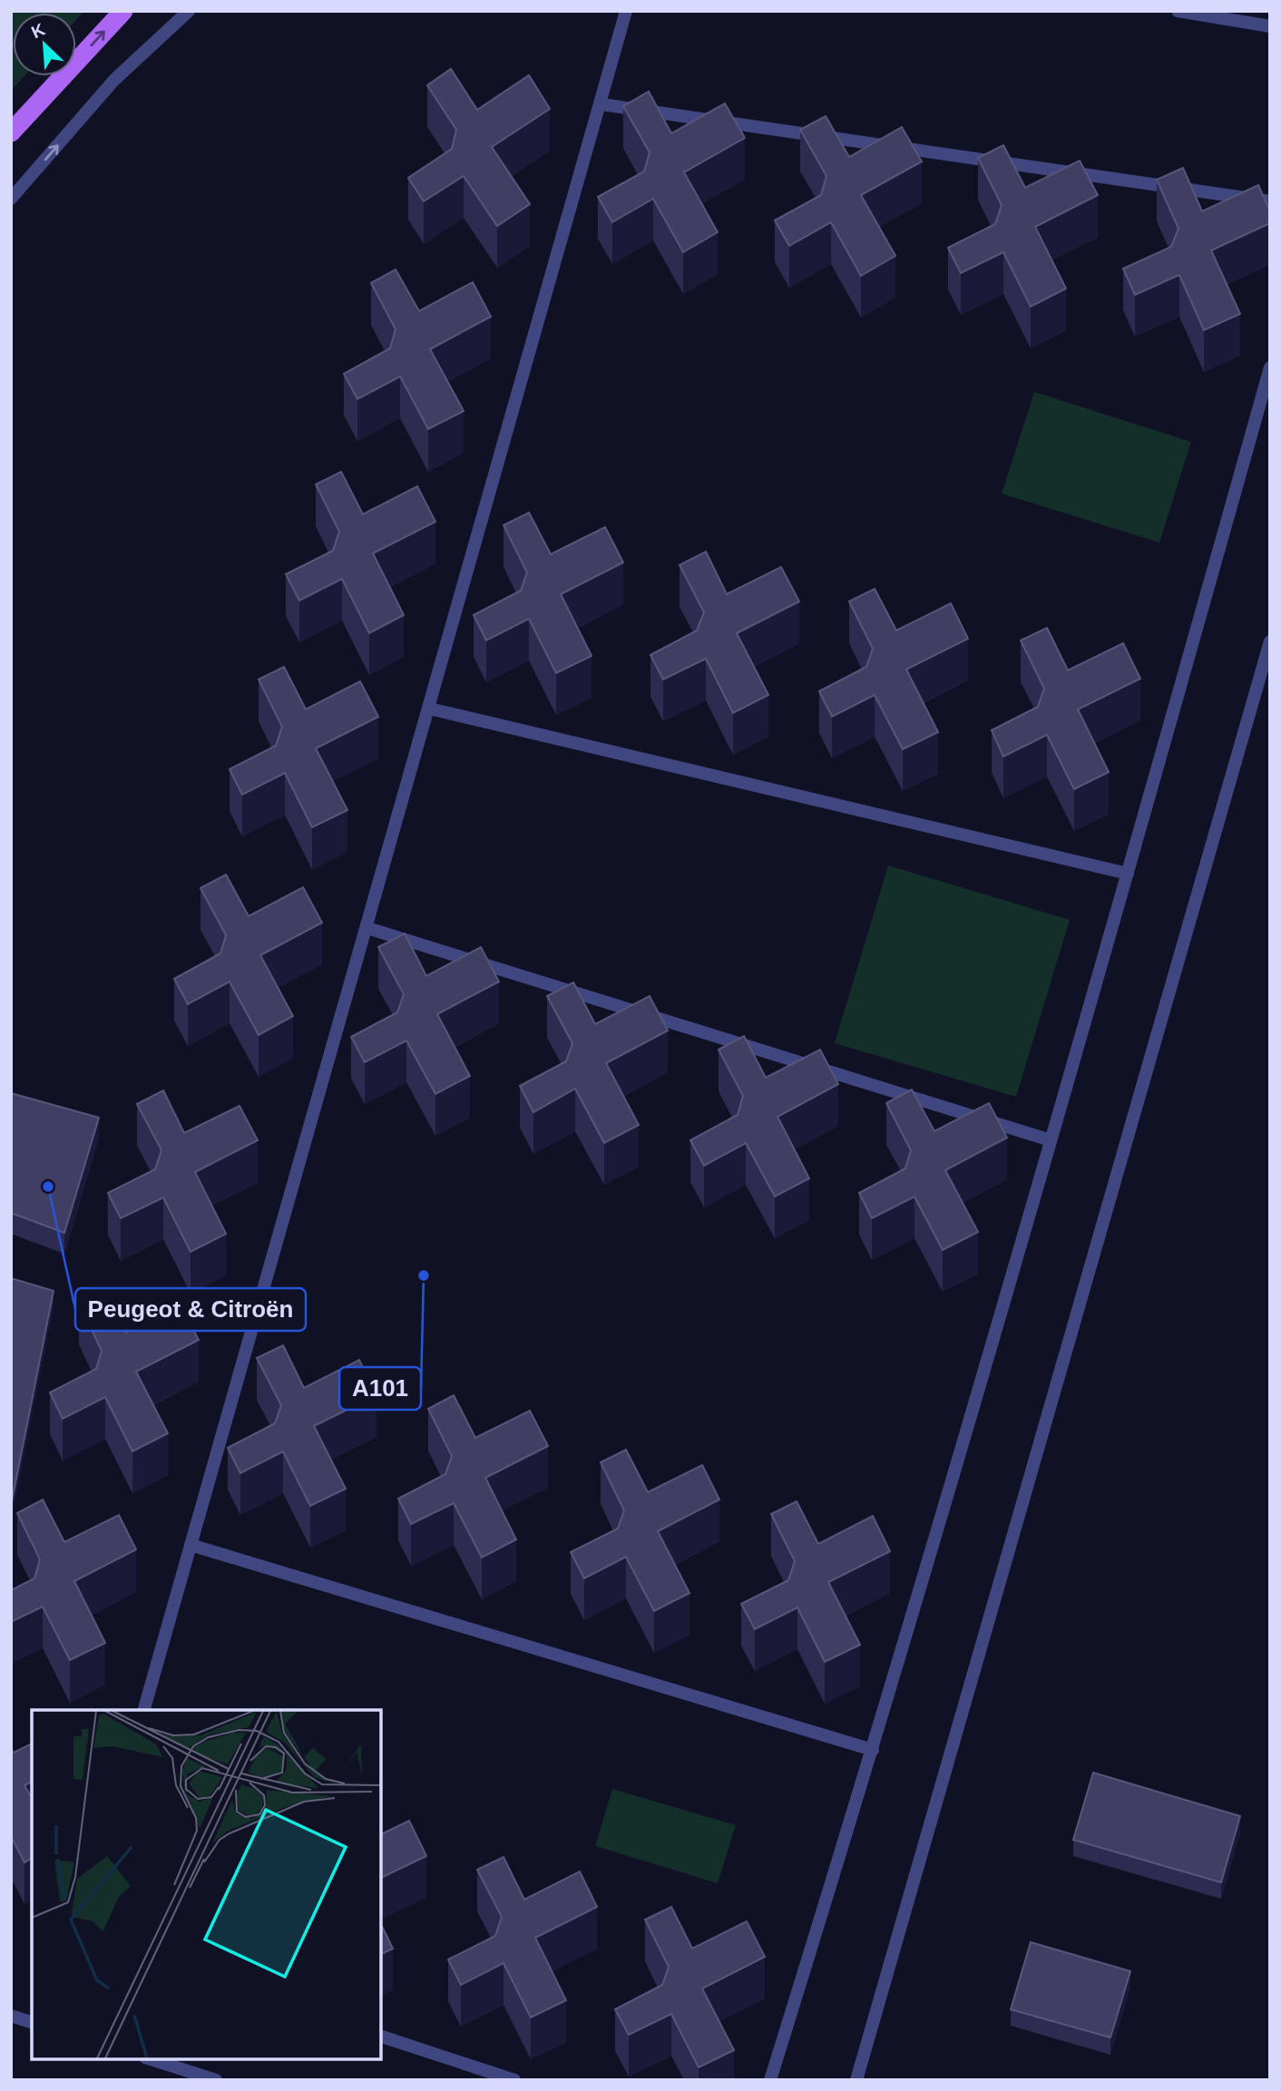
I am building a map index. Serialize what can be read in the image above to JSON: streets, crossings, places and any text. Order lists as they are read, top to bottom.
{
  "places": ["Peugeot & Citroën", "A101"],
  "north": "top left"
}
